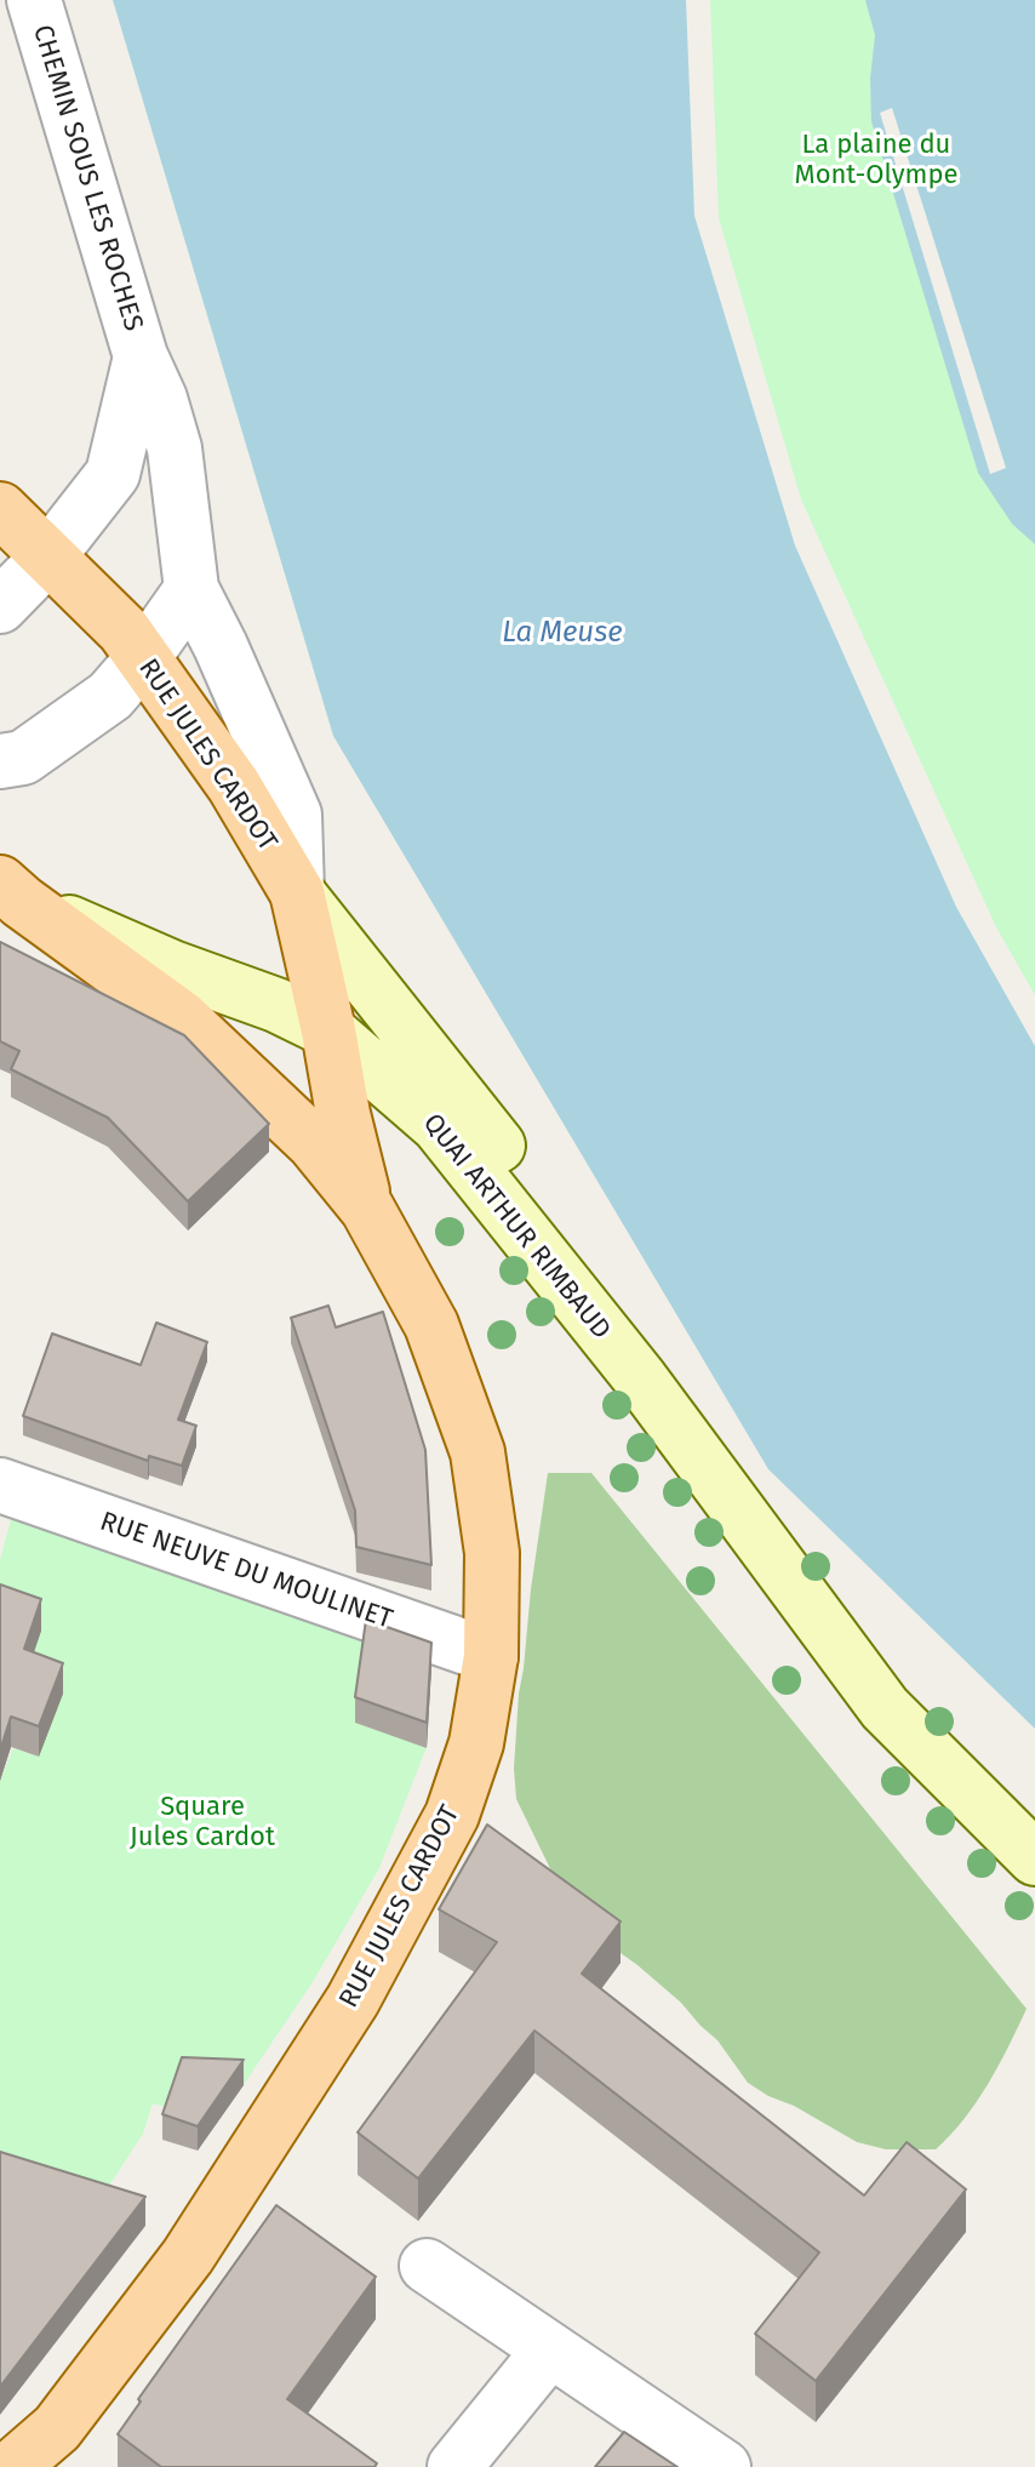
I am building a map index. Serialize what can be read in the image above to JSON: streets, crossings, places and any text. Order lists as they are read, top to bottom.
{
  "streets": {
    "main road": ["RUE JULES CARDOT", "QUAI ARTHUR RIMBAUD"],
    "street": ["CHEMIN SOUS LES ROCHES", "RUE NEUVE DU MOULINET"]
  },
  "crossings": [
    ["CHEMIN SOUS LES ROCHES", "RUE JULES CARDOT"],
    ["CHEMIN SOUS LES ROCHES", "QUAI ARTHUR RIMBAUD"],
    ["RUE JULES CARDOT", "QUAI ARTHUR RIMBAUD"],
    ["RUE JULES CARDOT", "RUE NEUVE DU MOULINET"]
  ],
  "water": ["La Meuse"],
  "parks": ["La plaine du Mont-Olympe", "Square Jules Cardot"]
}
